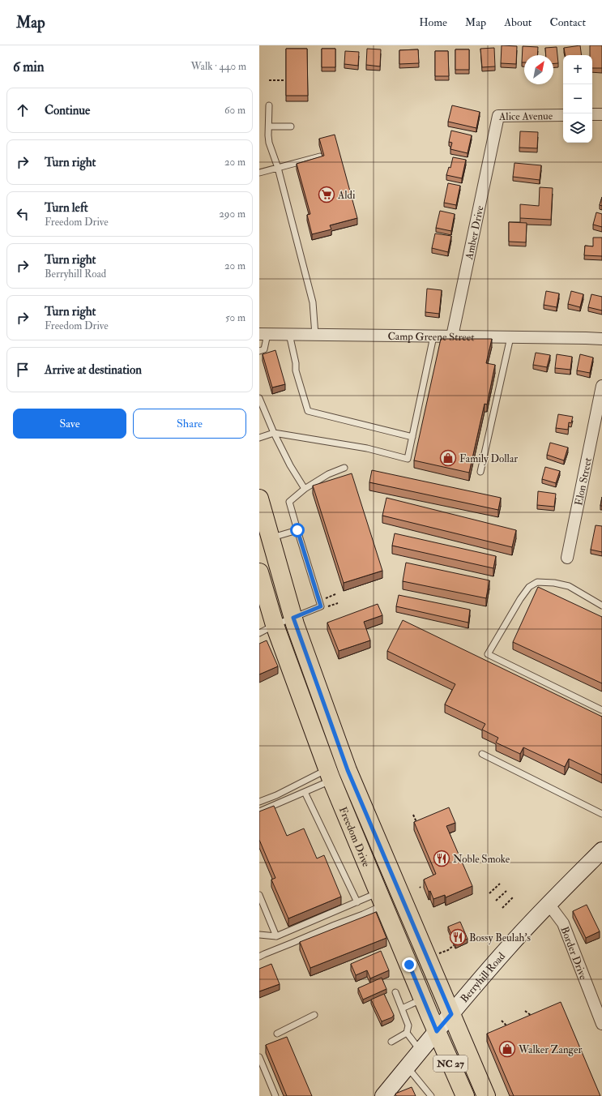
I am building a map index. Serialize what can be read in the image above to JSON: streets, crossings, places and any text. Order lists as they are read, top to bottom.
{
  "streets": {
    "main road": ["Freedom Drive", "NC 27"],
    "street": [
      "Alice Avenue",
      "Amber Drive",
      "Camp Greene Street",
      "Elon Street",
      "Border Drive",
      "Berryhill Road"
    ]
  },
  "crossings": [
    ["Alice Avenue", "Amber Drive"],
    ["Amber Drive", "Camp Greene Street"],
    ["Freedom Drive", "Berryhill Road"],
    ["Border Drive", "Berryhill Road"]
  ],
  "places": {
    "supermarket": ["Aldi"],
    "shop": ["Family Dollar", "Walker Zanger"],
    "restaurant": ["Noble Smoke", "Bossy Beulah's"]
  },
  "north": "top right",
  "page": {
    "header": "Map",
    "nav": [
      "Home",
      "Map",
      "About",
      "Contact"
    ],
    "heading": ["6 min", "Walk · 440 m"],
    "map_buttons": ["+", "−"],
    "list": [
      ["Continue", "60 m"],
      ["Turn right", "20 m"],
      ["Turn left", "Freedom Drive", "290 m"],
      ["Turn right", "Berryhill Road", "20 m"],
      ["Turn right", "Freedom Drive", "50 m"],
      "Arrive at destination"
    ],
    "buttons": ["Save", "Share"]
  }
}
